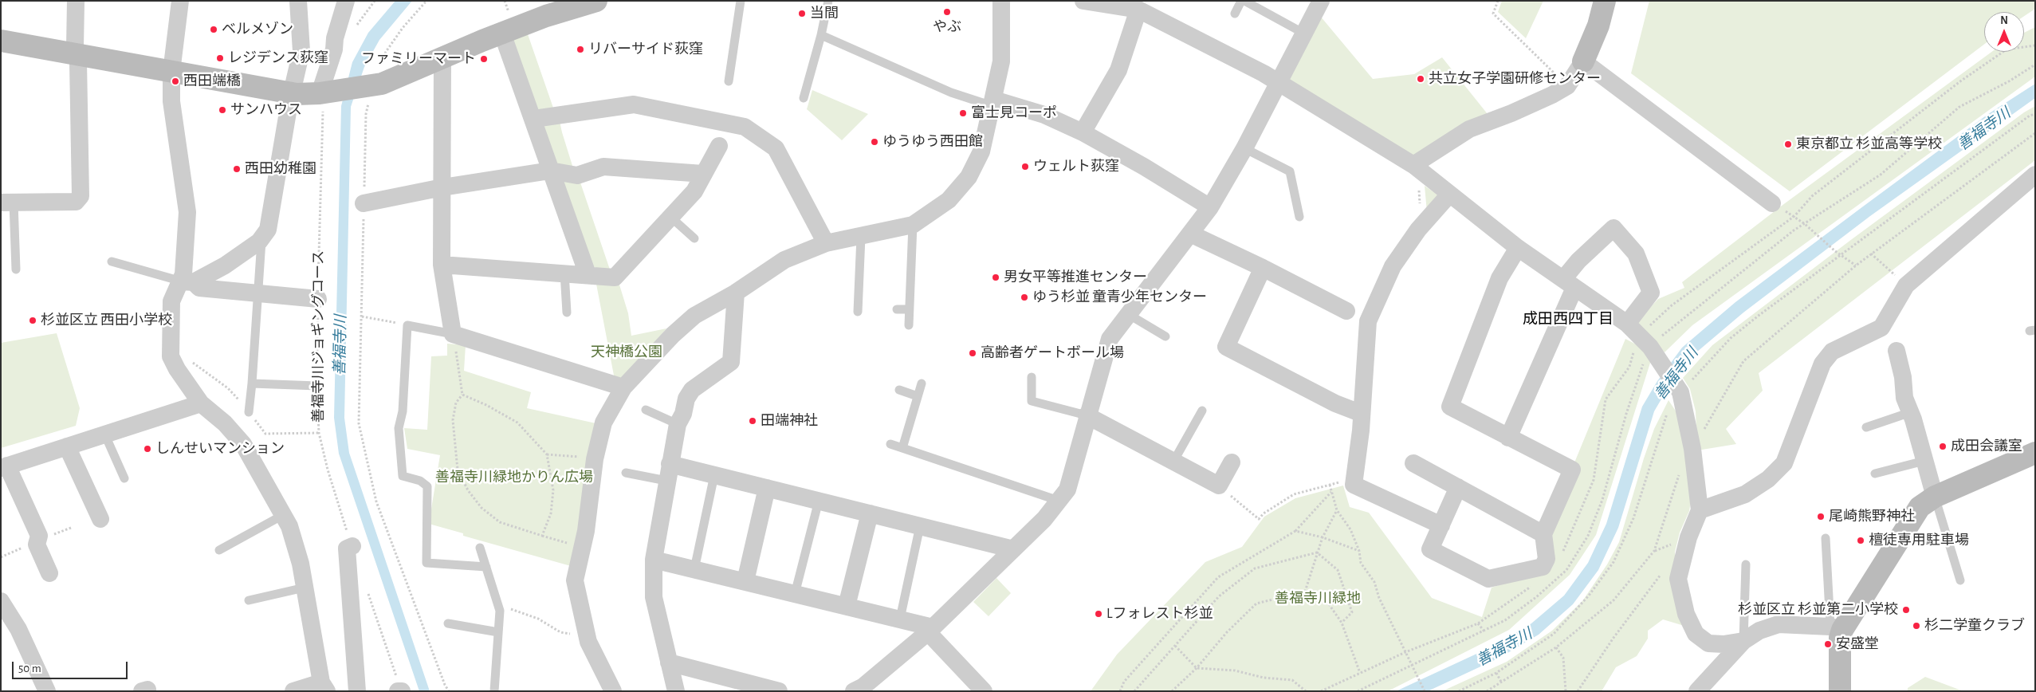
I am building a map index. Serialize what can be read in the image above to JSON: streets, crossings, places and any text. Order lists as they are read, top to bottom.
{
  "streets": {
    "path": ["善福寺川ジョギングコース"]
  },
  "districts": ["成田西四丁目"],
  "water": ["善福寺川"],
  "parks": ["天神橋公園", "善福寺川緑地かりん広場", "善福寺川緑地"],
  "places": [
    "やぶ",
    "当間",
    "ベルメゾン",
    "リバーサイド荻窪",
    "レジデンス荻窪",
    "ファミリーマート",
    "共立女子学園研修センター",
    "西田端橋",
    "サンハウス",
    "富士見コーポ",
    "ゆうゆう西田館",
    "東京都立 杉並高等学校",
    "ウェルト荻窪",
    "西田幼稚園",
    "男女平等推進センター",
    "ゆう杉並 童青少年センター",
    "杉並区立 西田小学校",
    "高齢者ゲートボール場",
    "田端神社",
    "成田会議室",
    "しんせいマンション",
    "尾崎熊野神社",
    "檀徒専用駐車場",
    "杉並区立 杉並第二小学校",
    "Lフォレスト杉並",
    "杉二学童クラブ",
    "安盛堂"
  ],
  "scale_bar": "50 m",
  "north": "top"
}
